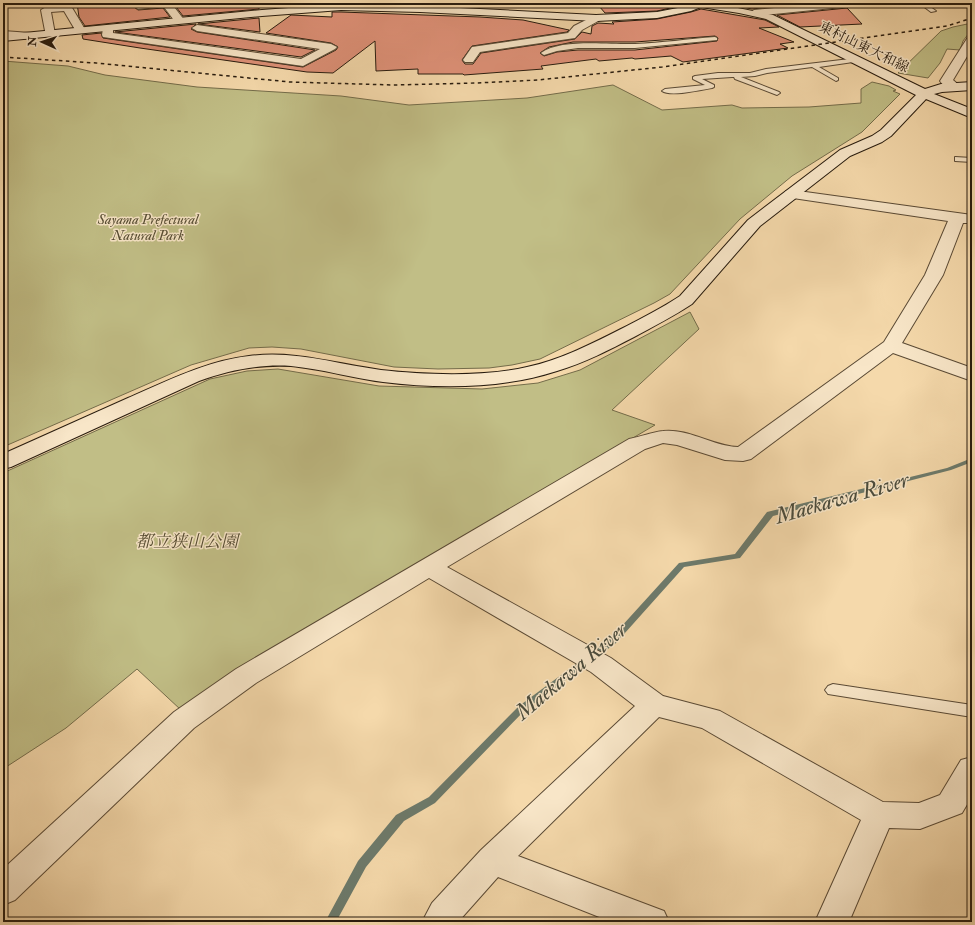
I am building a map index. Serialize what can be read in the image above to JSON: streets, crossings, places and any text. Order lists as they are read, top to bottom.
{
  "streets": {
    "street": ["東村山東大和線"]
  },
  "water": ["Maekawa River"],
  "parks": ["Sayama Prefectural Natural Park", "都立狭山公園"],
  "north": "left"
}
